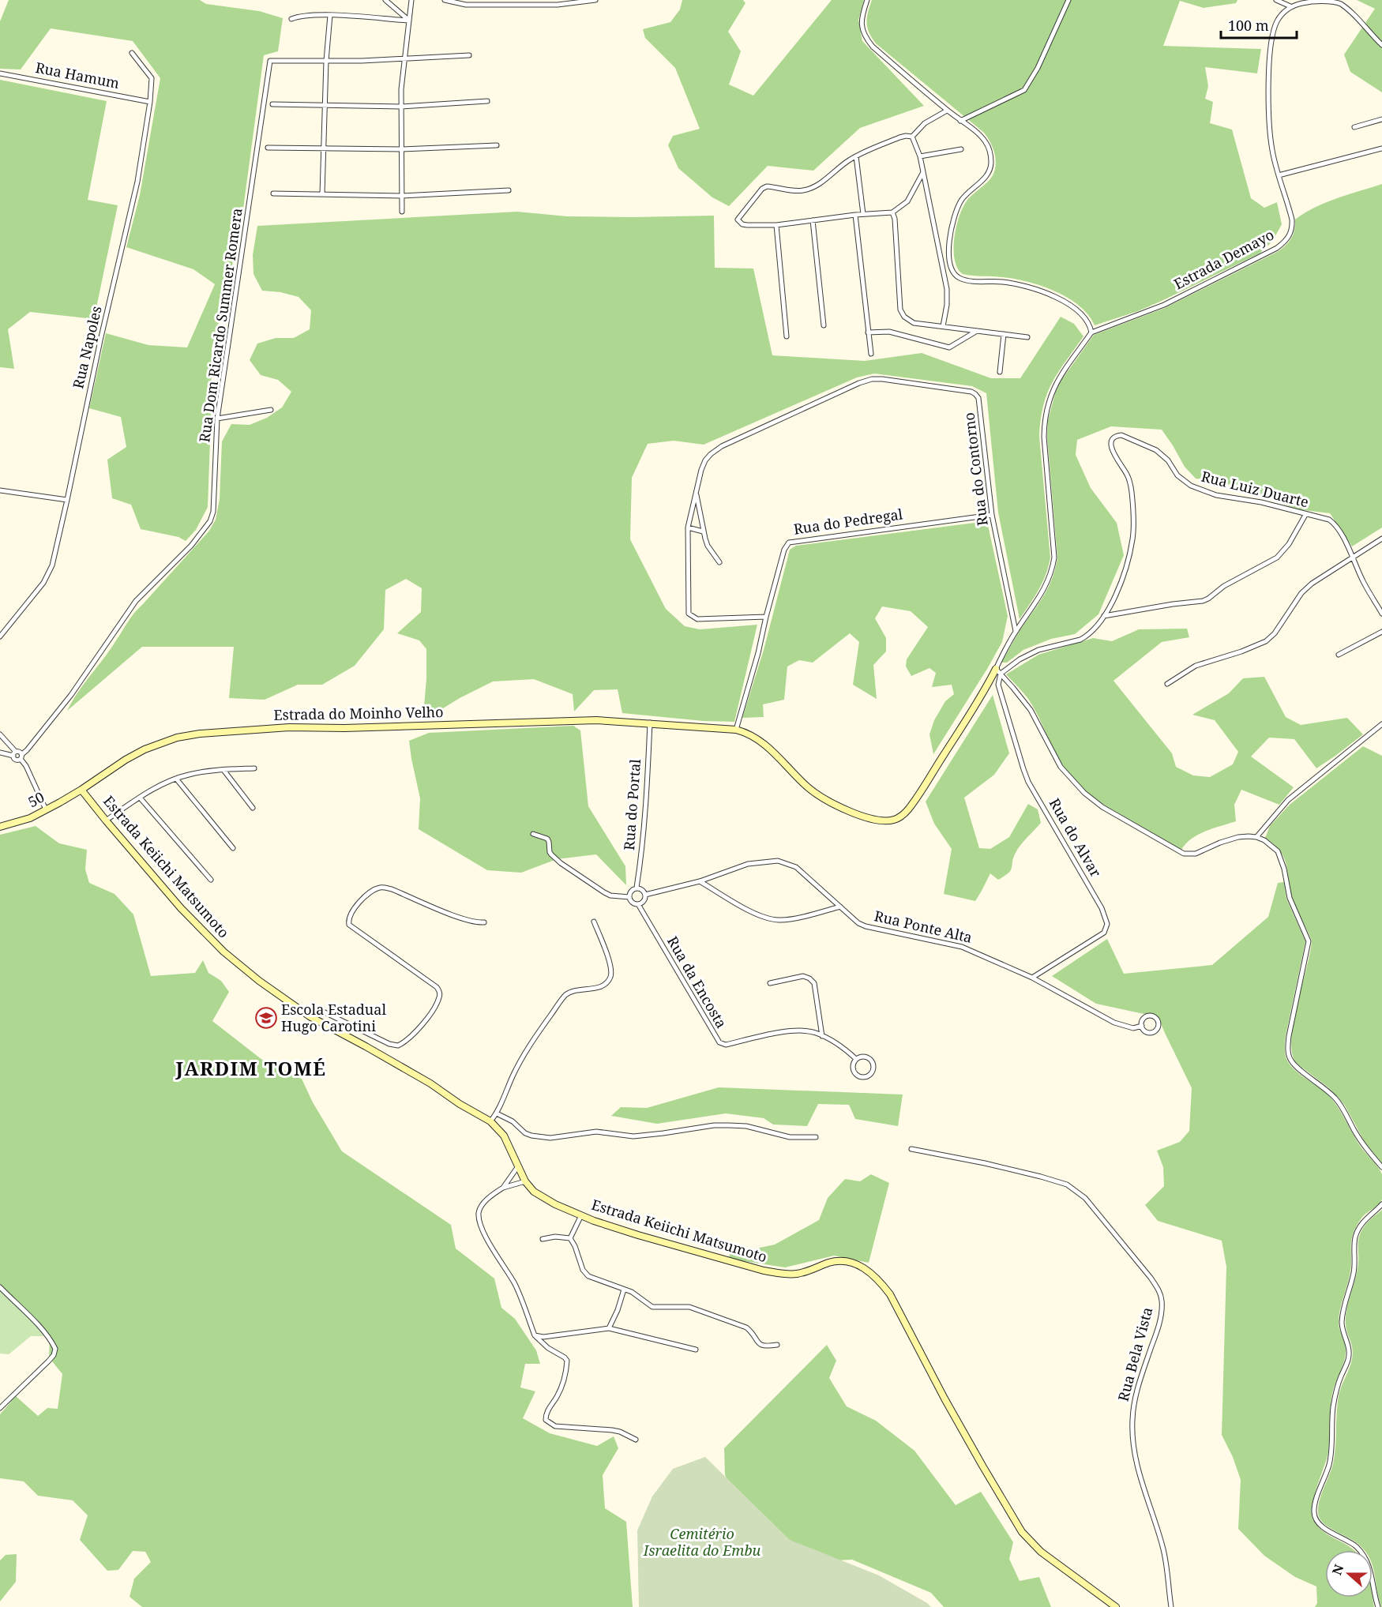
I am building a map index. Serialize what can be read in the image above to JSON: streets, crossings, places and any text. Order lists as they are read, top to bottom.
{
  "streets": {
    "main road": ["Estrada do Moinho Velho", "50", "Estrada Keiichi Matsumoto"],
    "street": [
      "Rua Hamum",
      "Estrada Demayo",
      "Rua Dom Ricardo Summer Romera",
      "Rua Napoles",
      "Rua do Contorno",
      "Rua Luiz Duarte",
      "Rua do Pedregal",
      "Rua do Portal",
      "Rua do Alvar",
      "Rua Ponte Alta",
      "Rua da Encosta",
      "Rua Bela Vista"
    ]
  },
  "crossings": [
    ["Rua Hamum", "Rua Napoles"],
    ["Rua do Contorno", "Rua do Pedregal"],
    ["Rua do Pedregal", "Estrada do Moinho Velho"],
    ["Estrada do Moinho Velho", "50"],
    ["Estrada do Moinho Velho", "Rua do Portal"],
    ["Estrada do Moinho Velho", "Rua do Alvar"],
    ["Estrada do Moinho Velho", "Estrada Keiichi Matsumoto"],
    ["50", "Estrada Keiichi Matsumoto"],
    ["Rua do Portal", "Rua Ponte Alta"],
    ["Rua do Portal", "Rua da Encosta"],
    ["Rua do Alvar", "Rua Ponte Alta"],
    ["Rua Ponte Alta", "Rua da Encosta"]
  ],
  "districts": ["JARDIM TOMÉ"],
  "parks": ["Cemitério Israelita do Embu"],
  "places": {
    "school or university": ["Escola Estadual Hugo Carotini"]
  },
  "scale_bar": "100 m",
  "north": "left"
}
